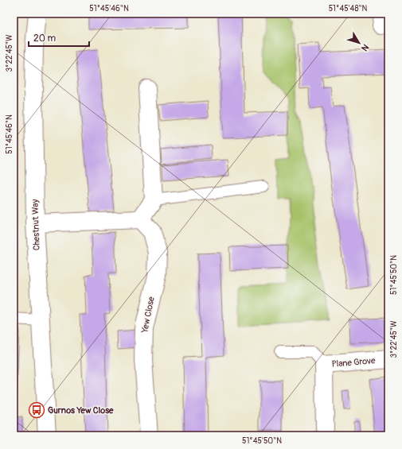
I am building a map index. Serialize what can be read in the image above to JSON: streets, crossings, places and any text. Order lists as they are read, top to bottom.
{
  "streets": {
    "street": ["Chestnut Way", "Yew Close", "Plane Grove"]
  },
  "places": {
    "bus stop": ["Gurnos Yew Close"]
  },
  "scale_bar": "20 m",
  "north": "bottom right",
  "coordinates": [
    "51°45'46\"N",
    "51°45'48\"N",
    "3°22'45\"W",
    "51°45'50\"N"
  ]
}
